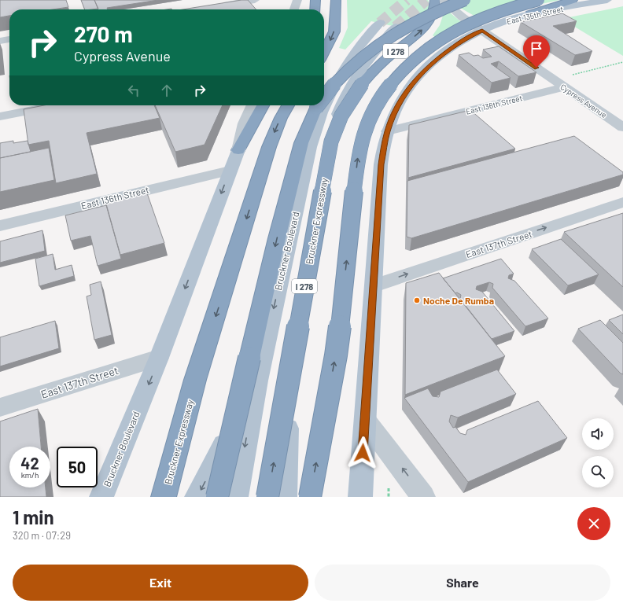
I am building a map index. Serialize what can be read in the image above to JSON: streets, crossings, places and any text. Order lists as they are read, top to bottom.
{
  "streets": {
    "highway": ["I 278", "Bruckner Expressway"],
    "main road": ["East 135th Street", "Bruckner Boulevard"],
    "street": ["Cypress Avenue", "East 136th Street", "East 137th Street"]
  },
  "crossings": [
    ["East 135th Street", "Cypress Avenue"],
    ["Cypress Avenue", "East 136th Street"],
    ["East 136th Street", "Bruckner Boulevard"],
    ["East 137th Street", "Bruckner Boulevard"]
  ],
  "one_way": ["East 137th Street"],
  "places": ["Noche De Rumba"],
  "page": {
    "turn": ["270 m", "Cypress Avenue"],
    "speed": "42 km/h",
    "limit": "50",
    "heading": ["1 min", "320 m · 07:29"],
    "buttons": ["Exit", "Share"]
  }
}
